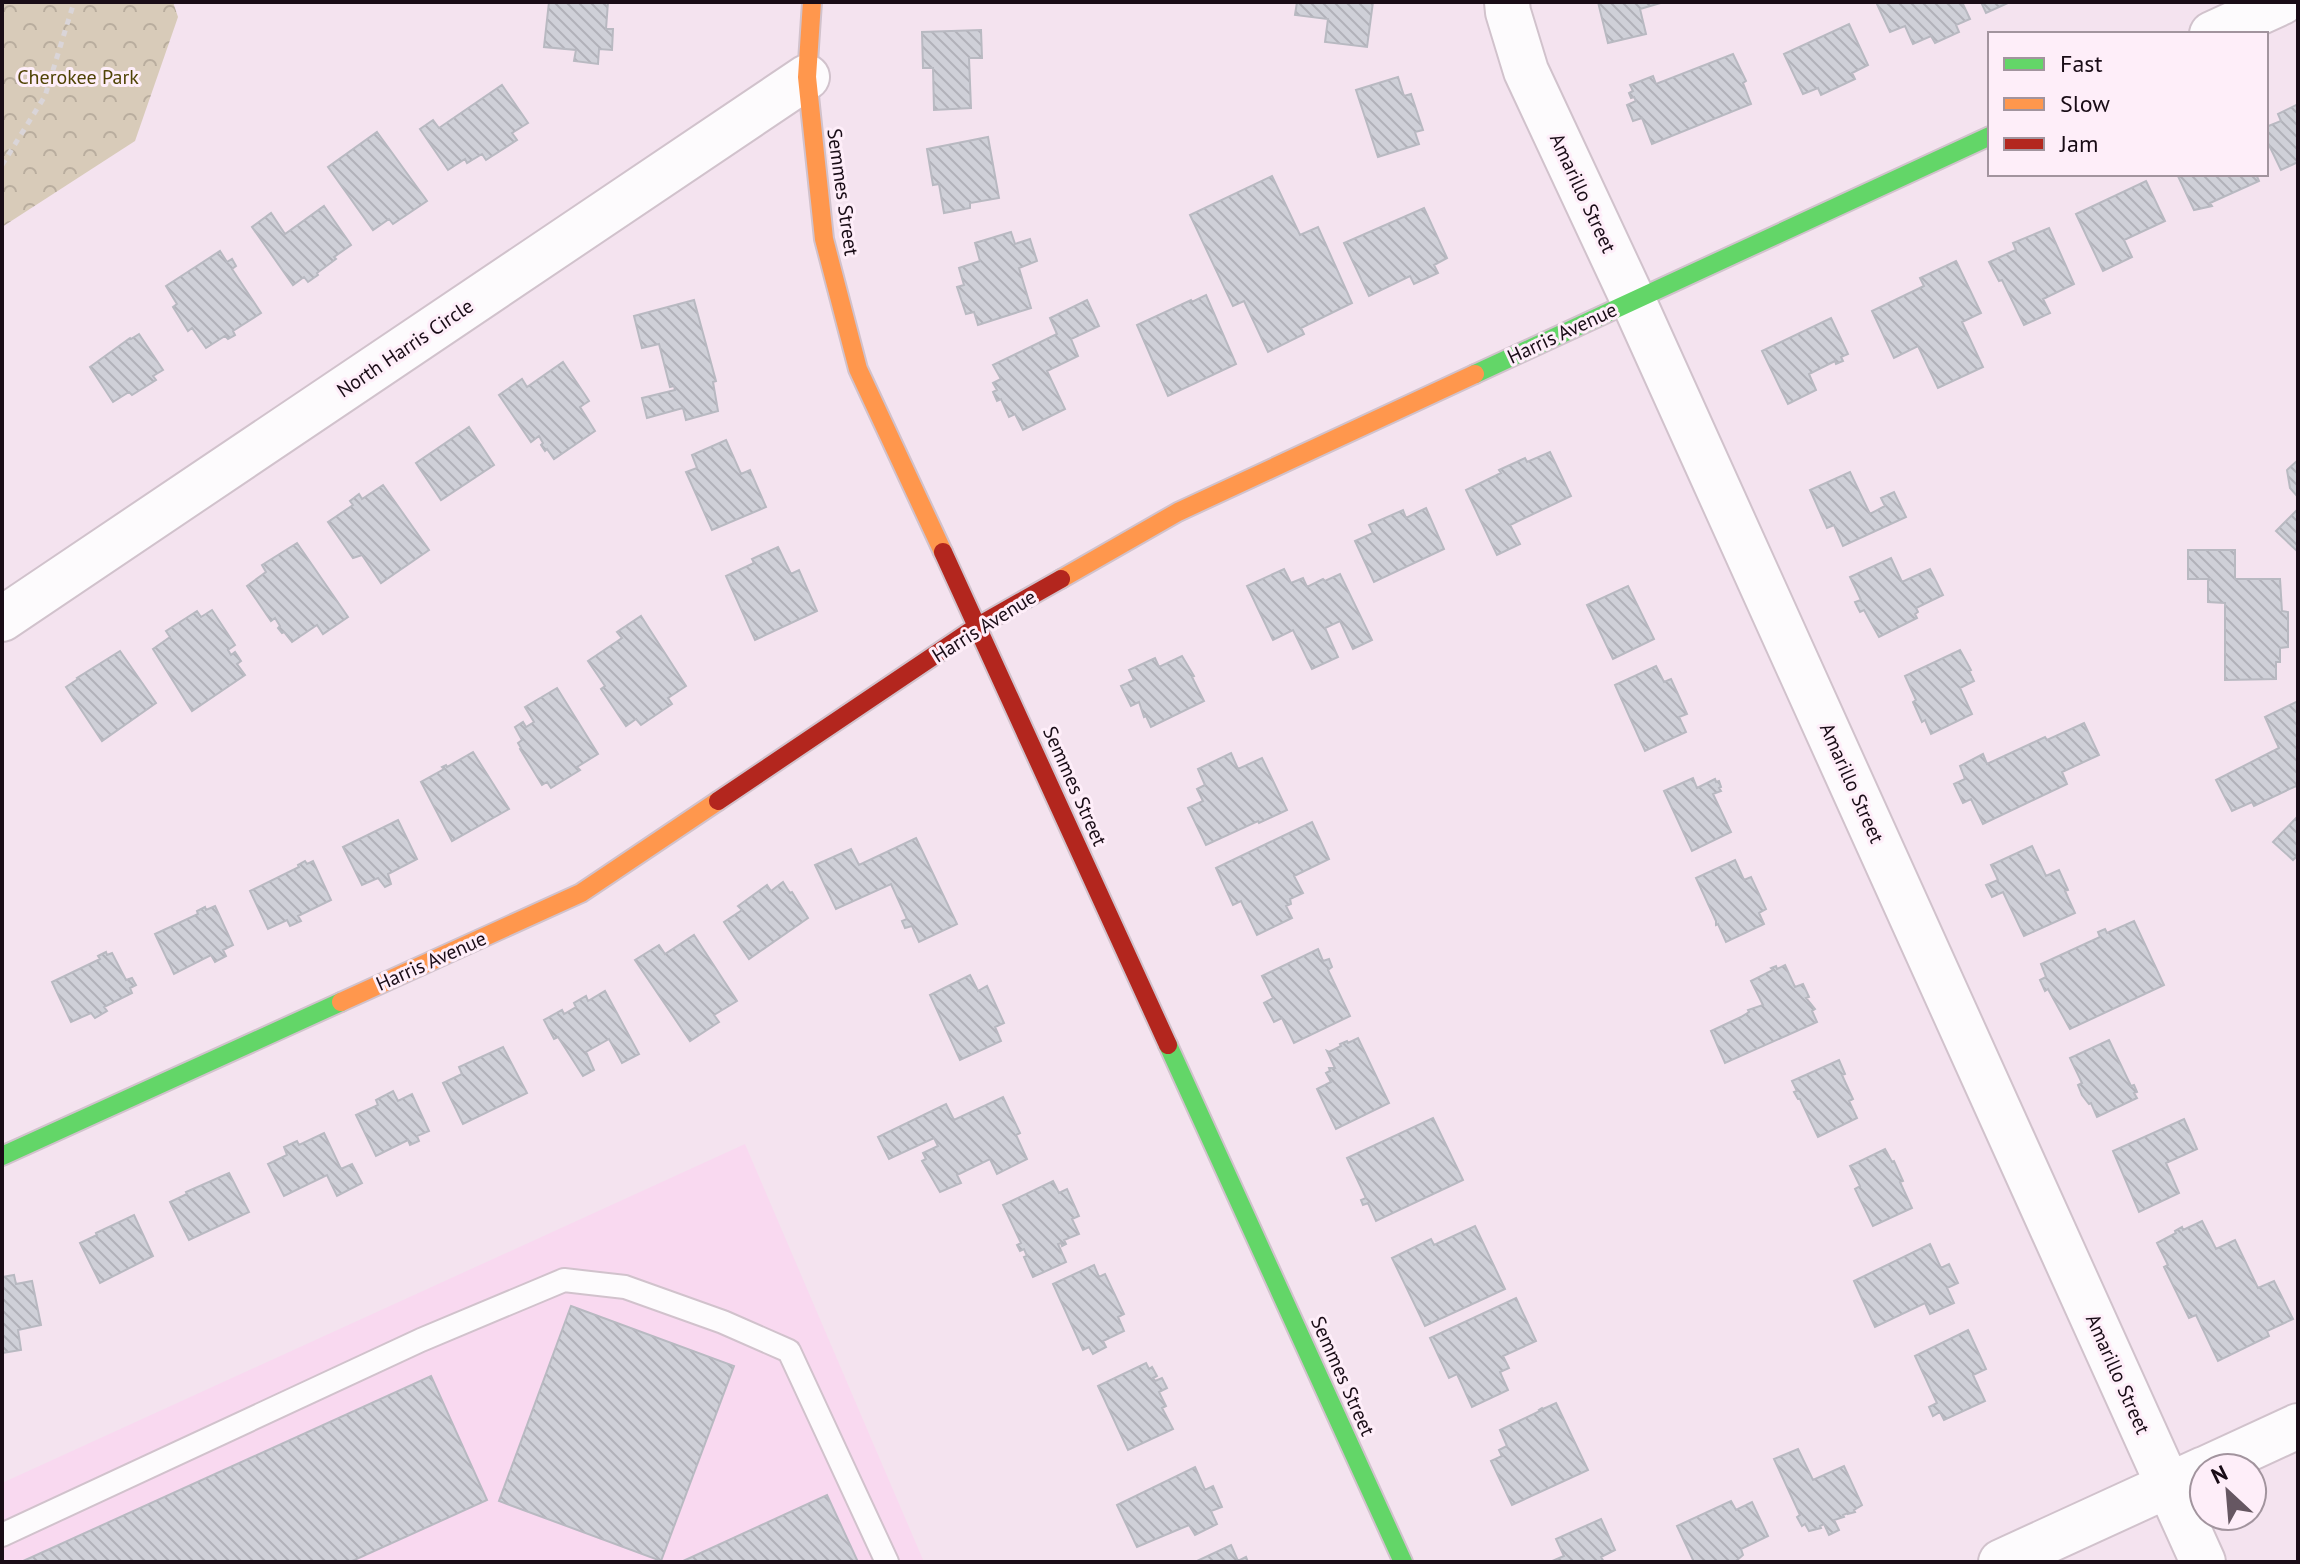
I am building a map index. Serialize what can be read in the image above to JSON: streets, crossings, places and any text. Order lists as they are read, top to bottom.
{
  "streets": {
    "street": [
      "Semmes Street",
      "Amarillo Street",
      "Harris Avenue",
      "North Harris Circle"
    ]
  },
  "crossings": [
    ["Semmes Street", "Harris Avenue"],
    ["Semmes Street", "North Harris Circle"],
    ["Amarillo Street", "Harris Avenue"]
  ],
  "parks": ["Cherokee Park"],
  "legend": ["Fast", "Slow", "Jam"],
  "north": "top left"
}
